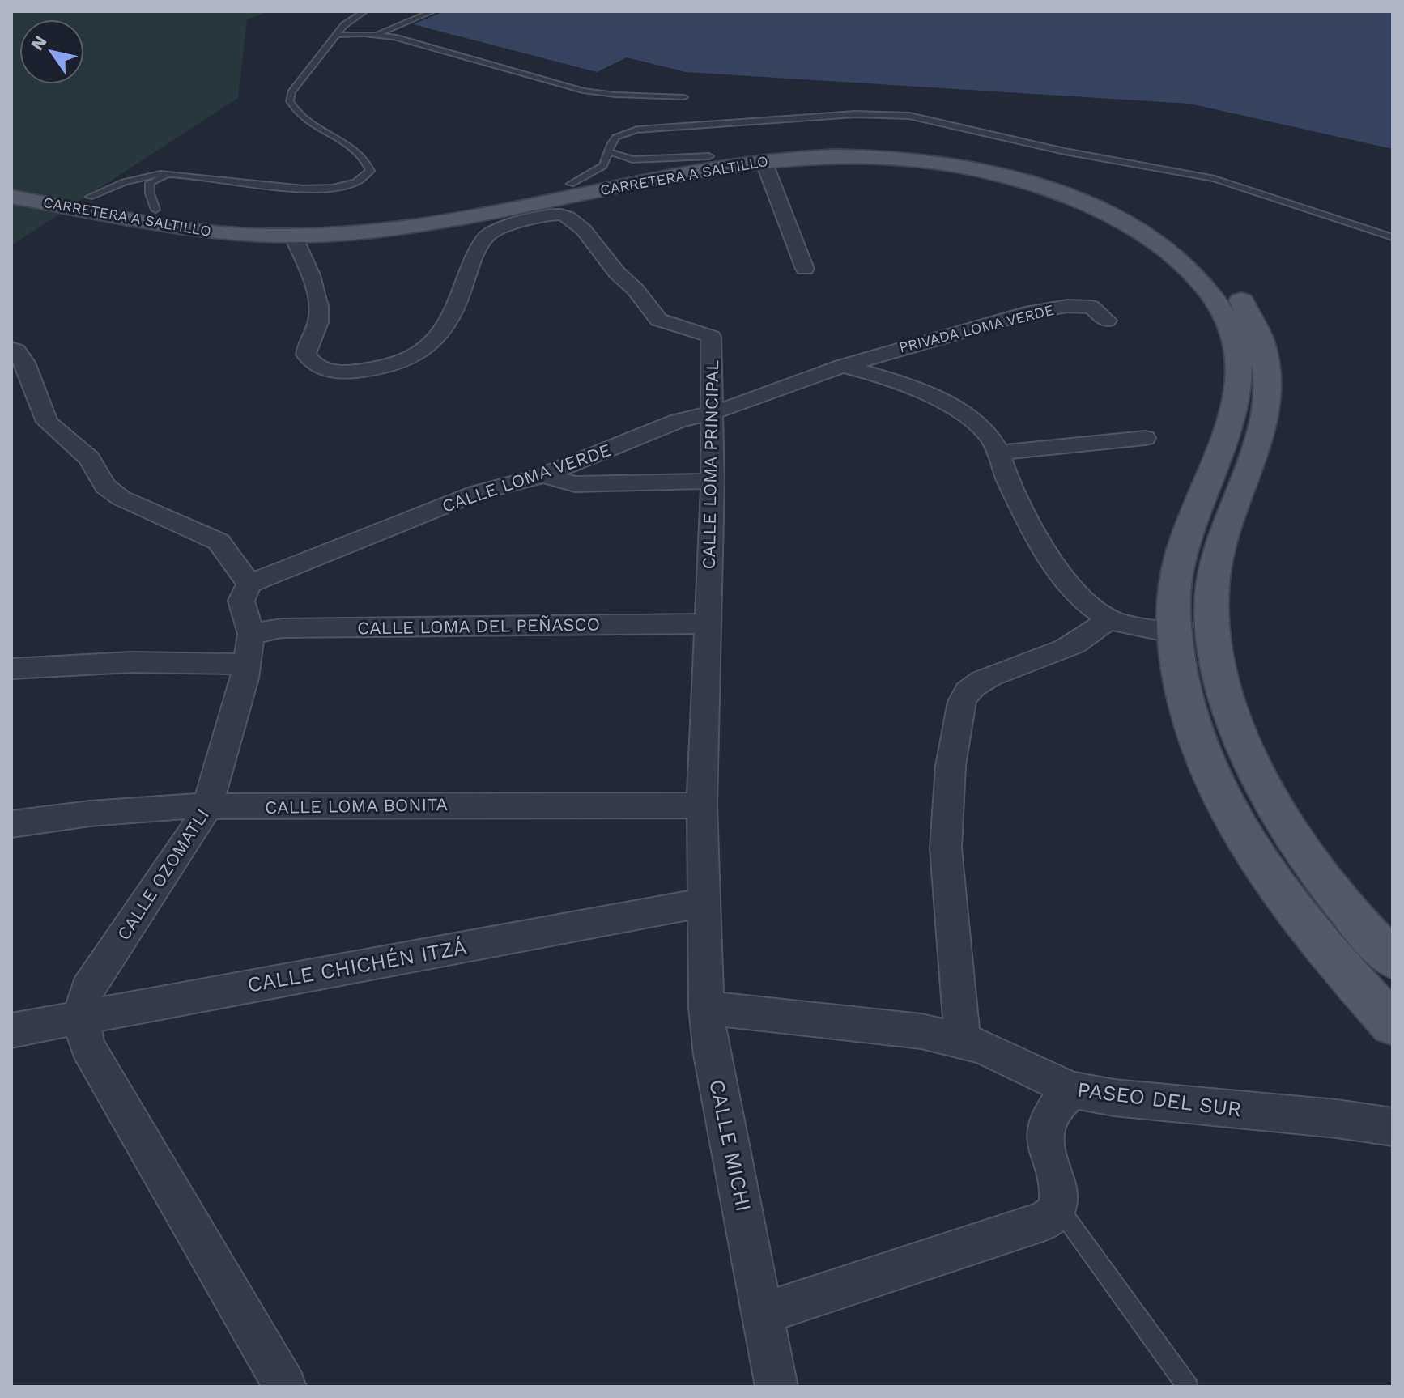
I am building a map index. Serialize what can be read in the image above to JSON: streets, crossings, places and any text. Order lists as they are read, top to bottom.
{
  "streets": {
    "main road": ["CARRETERA A SALTILLO"],
    "street": [
      "PRIVADA LOMA VERDE",
      "CALLE LOMA PRINCIPAL",
      "CALLE LOMA VERDE",
      "CALLE LOMA DEL PEÑASCO",
      "CALLE LOMA BONITA",
      "CALLE OZOMATLI",
      "CALLE CHICHÉN ITZÁ",
      "PASEO DEL SUR",
      "CALLE MICHI"
    ]
  },
  "crossings": [
    ["CARRETERA A SALTILLO", "CALLE LOMA PRINCIPAL"],
    ["PRIVADA LOMA VERDE", "CALLE LOMA VERDE"],
    ["CALLE LOMA PRINCIPAL", "CALLE LOMA VERDE"],
    ["CALLE LOMA PRINCIPAL", "CALLE LOMA DEL PEÑASCO"],
    ["CALLE LOMA PRINCIPAL", "CALLE LOMA BONITA"],
    ["CALLE LOMA PRINCIPAL", "CALLE CHICHÉN ITZÁ"],
    ["CALLE LOMA PRINCIPAL", "CALLE MICHI"],
    ["CALLE LOMA DEL PEÑASCO", "CALLE OZOMATLI"],
    ["CALLE LOMA BONITA", "CALLE OZOMATLI"],
    ["CALLE OZOMATLI", "CALLE CHICHÉN ITZÁ"],
    ["CALLE CHICHÉN ITZÁ", "CALLE MICHI"],
    ["PASEO DEL SUR", "CALLE MICHI"]
  ],
  "north": "top left"
}
